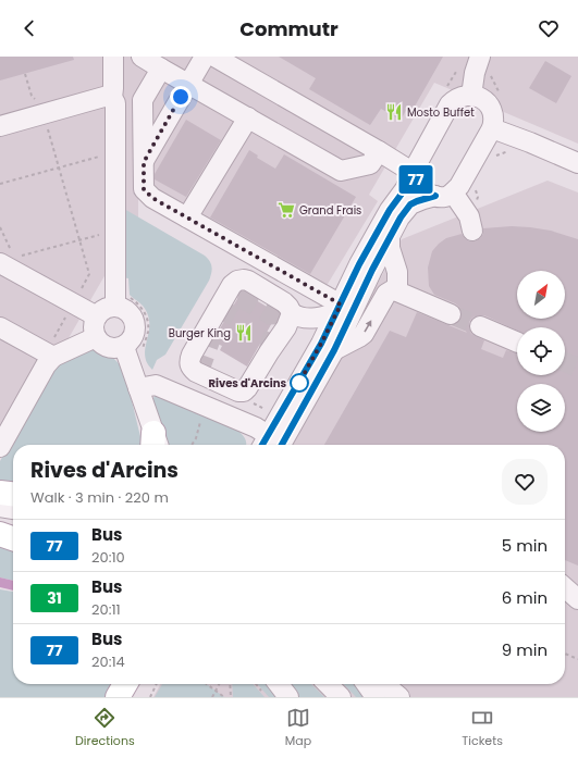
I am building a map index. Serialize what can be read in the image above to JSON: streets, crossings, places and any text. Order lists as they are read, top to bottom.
{
  "places": {
    "restaurant": ["Mosto Buffet", "Burger King"],
    "supermarket": ["Grand Frais"],
    "other": ["Rives d'Arcins"]
  },
  "lines": ["bus line 77"],
  "north": "top right",
  "page": {
    "header": "Commutr",
    "on_map": "77",
    "heading": ["Rives d'Arcins", "Walk · 3 min · 220 m"],
    "list": [
      {
        "mark": "77",
        "name": "Bus",
        "note": "20:10",
        "value": "5 min"
      },
      {
        "mark": "31",
        "name": "Bus",
        "note": "20:11",
        "value": "6 min"
      },
      {
        "mark": "77",
        "name": "Bus",
        "note": "20:14",
        "value": "9 min"
      }
    ],
    "tabs": ["Directions", "Map", "Tickets"]
  }
}
